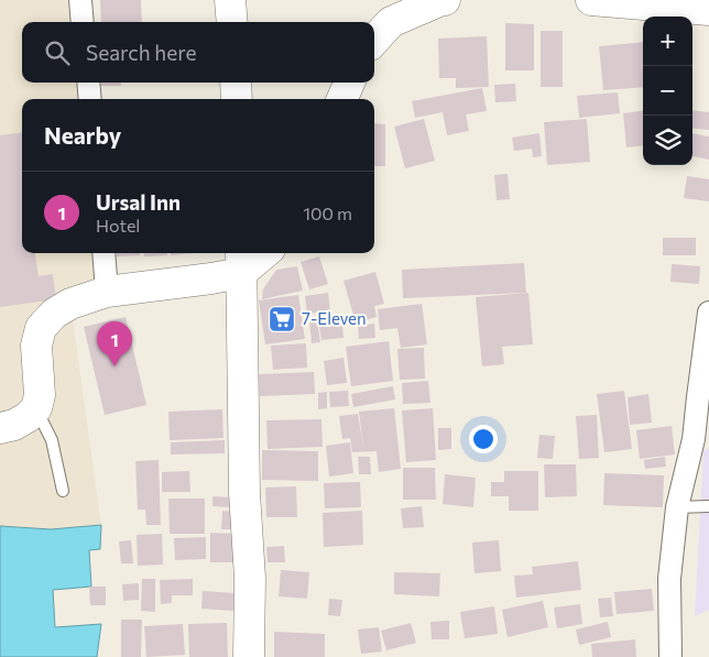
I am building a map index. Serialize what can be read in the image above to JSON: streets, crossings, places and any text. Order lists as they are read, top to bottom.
{
  "places": {
    "supermarket": ["7-Eleven"]
  },
  "page": {
    "map_buttons": ["+", "−"],
    "search": "Search here",
    "heading": "Nearby",
    "list": [
      {
        "mark": "1",
        "name": "Ursal Inn",
        "note": "Hotel",
        "value": "100 m"
      }
    ],
    "pins": "1"
  }
}
